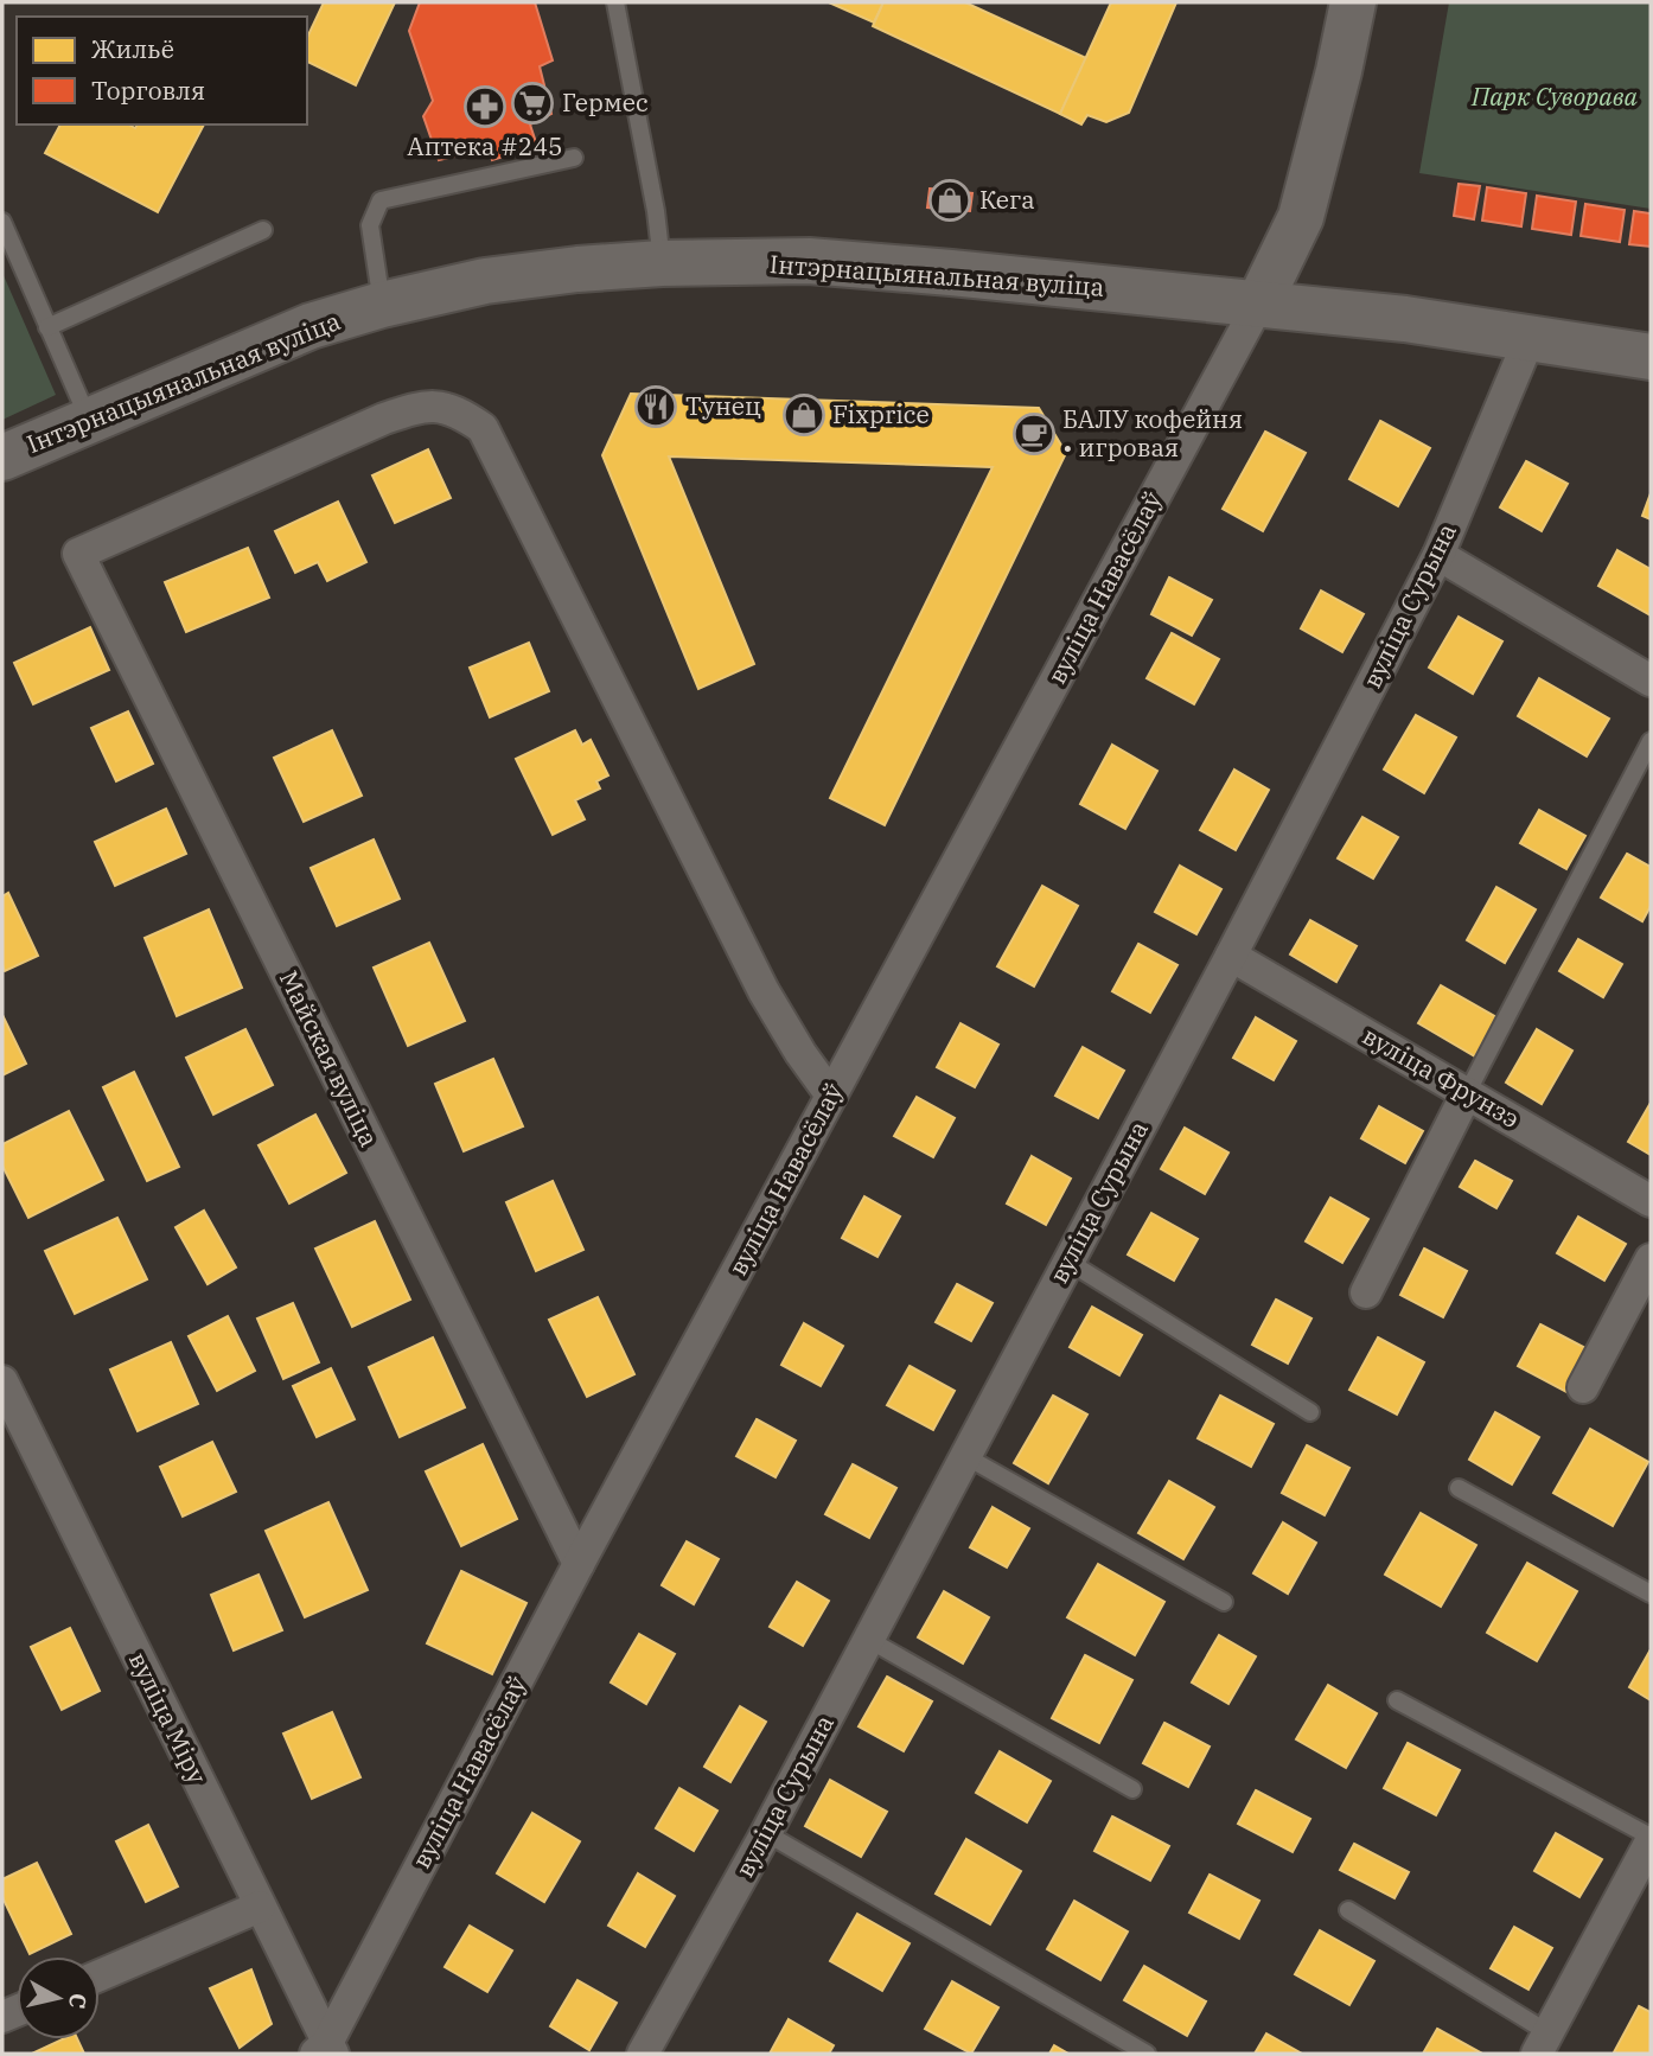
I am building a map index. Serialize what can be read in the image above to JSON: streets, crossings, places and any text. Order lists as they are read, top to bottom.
{
  "streets": {
    "main road": ["Інтэрнацыянальная вуліца"],
    "street": [
      "вуліца Навасёлаў",
      "вуліца Сурына",
      "Майская вуліца",
      "вуліца Фрунзэ",
      "вуліца Міру"
    ]
  },
  "crossings": [
    ["Інтэрнацыянальная вуліца", "вуліца Навасёлаў"],
    ["Інтэрнацыянальная вуліца", "вуліца Сурына"],
    ["вуліца Навасёлаў", "Майская вуліца"],
    ["вуліца Навасёлаў", "вуліца Міру"],
    ["вуліца Сурына", "вуліца Фрунзэ"]
  ],
  "parks": ["Парк Суворава"],
  "places": {
    "supermarket": ["Гермес"],
    "pharmacy": ["Аптека #245"],
    "shop": ["Кега", "Fixprice"],
    "restaurant": ["Тунец"],
    "cafe": ["БАЛУ кофейня • игровая"]
  },
  "legend": ["Жильё", "Торговля"],
  "north": "right"
}
